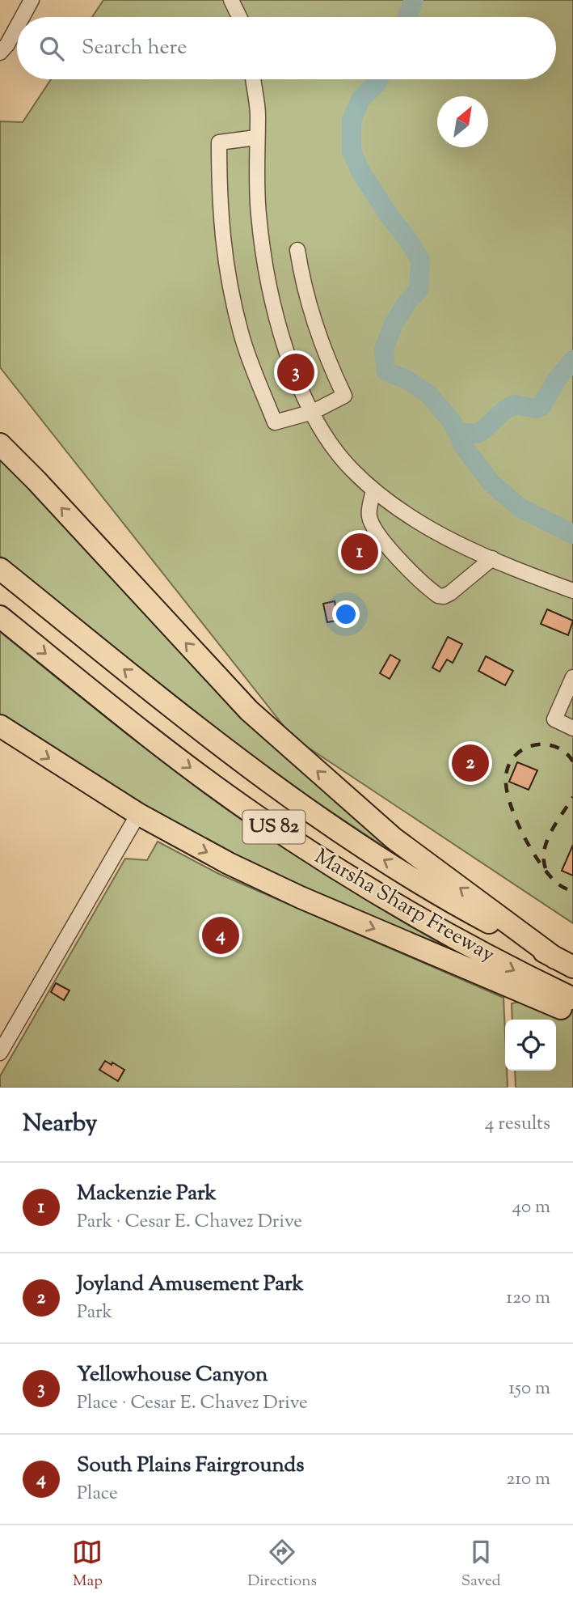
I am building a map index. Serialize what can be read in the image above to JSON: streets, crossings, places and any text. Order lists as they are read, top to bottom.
{
  "streets": {
    "highway": ["US 82", "Marsha Sharp Freeway"]
  },
  "north": "top right",
  "page": {
    "search": "Search here",
    "pins": [
      "3",
      "1",
      "2",
      "4"
    ],
    "heading": ["Nearby", "4 results"],
    "list": [
      {
        "mark": "1",
        "name": "Mackenzie Park",
        "note": "Park · Cesar E. Chavez Drive",
        "value": "40 m"
      },
      {
        "mark": "2",
        "name": "Joyland Amusement Park",
        "note": "Park",
        "value": "120 m"
      },
      {
        "mark": "3",
        "name": "Yellowhouse Canyon",
        "note": "Place · Cesar E. Chavez Drive",
        "value": "150 m"
      },
      {
        "mark": "4",
        "name": "South Plains Fairgrounds",
        "note": "Place",
        "value": "210 m"
      }
    ],
    "nav": ["Map", "Directions", "Saved"]
  }
}
